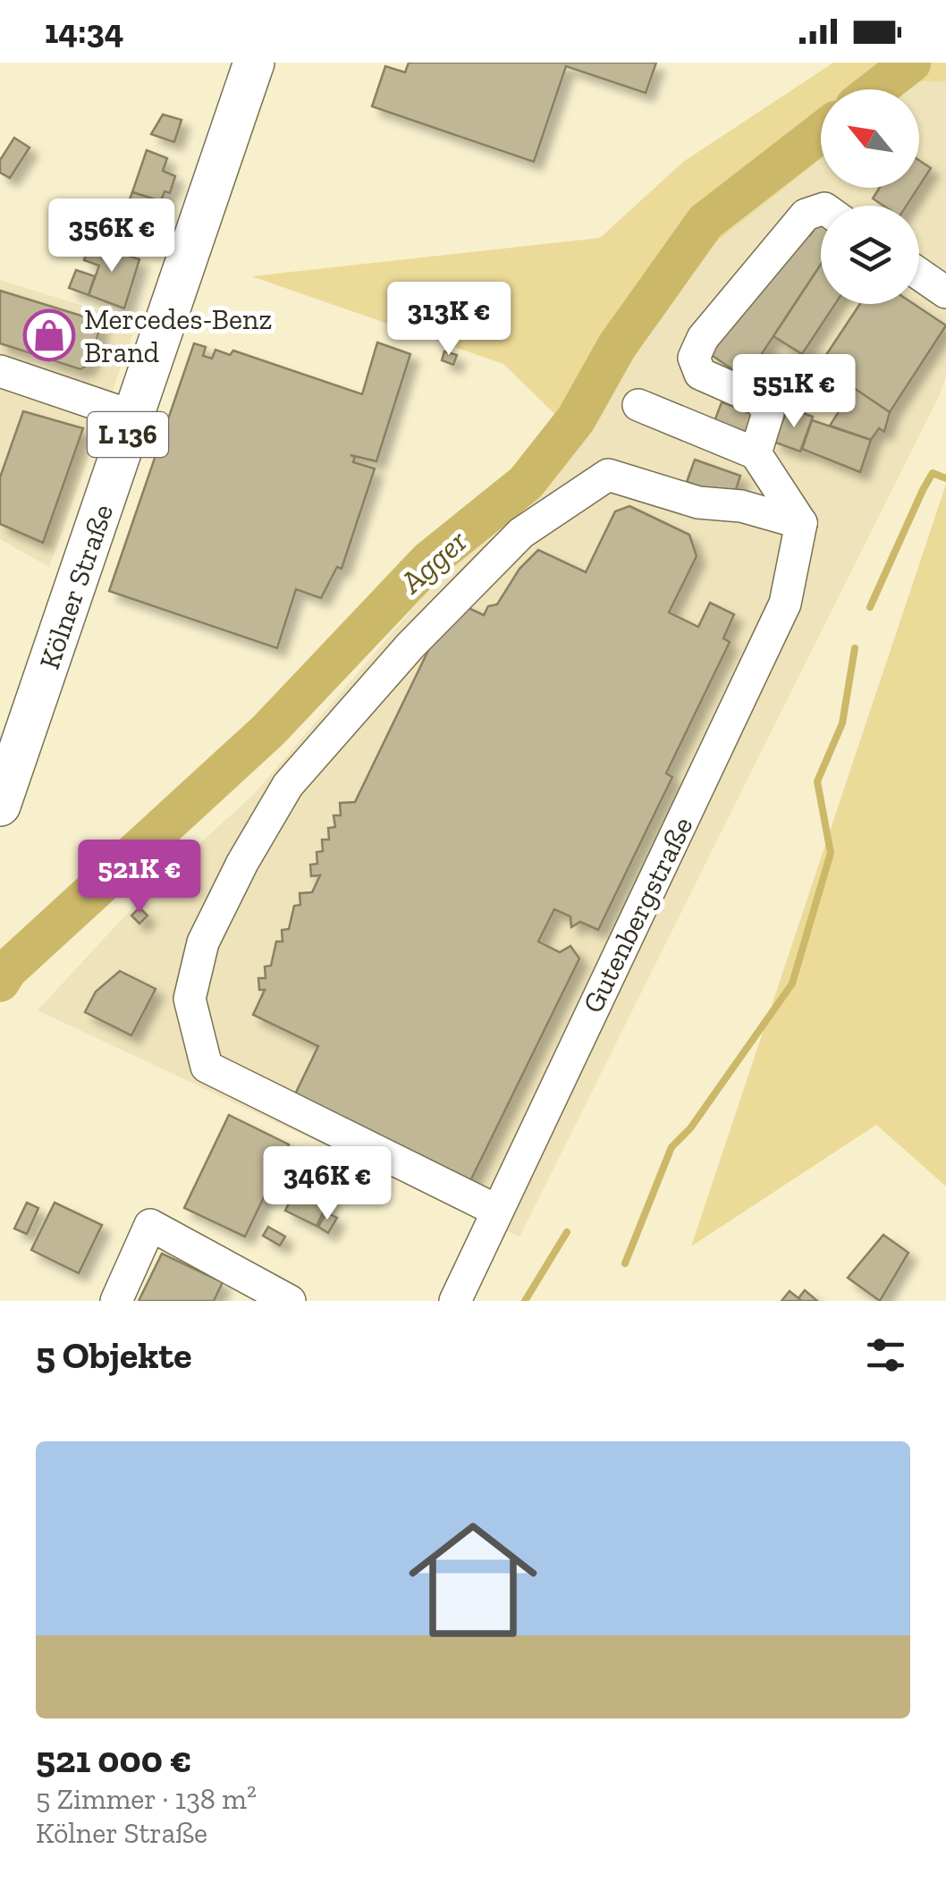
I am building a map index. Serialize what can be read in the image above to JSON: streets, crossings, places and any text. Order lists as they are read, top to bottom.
{
  "streets": {
    "main road": ["L 136", "Kölner Straße"],
    "street": ["Gutenbergstraße"]
  },
  "water": ["Agger"],
  "places": {
    "shop": ["Mercedes-Benz Brand"]
  },
  "north": "top left",
  "page": {
    "status": "14:34",
    "price": [
      "356K €",
      "313K €",
      "551K €",
      "521K €",
      "346K €"
    ],
    "heading": "5 Objekte",
    "list": [
      {
        "name": "521 000 €",
        "note": "5 Zimmer · 138 m² · Kölner Straße"
      }
    ]
  }
}
